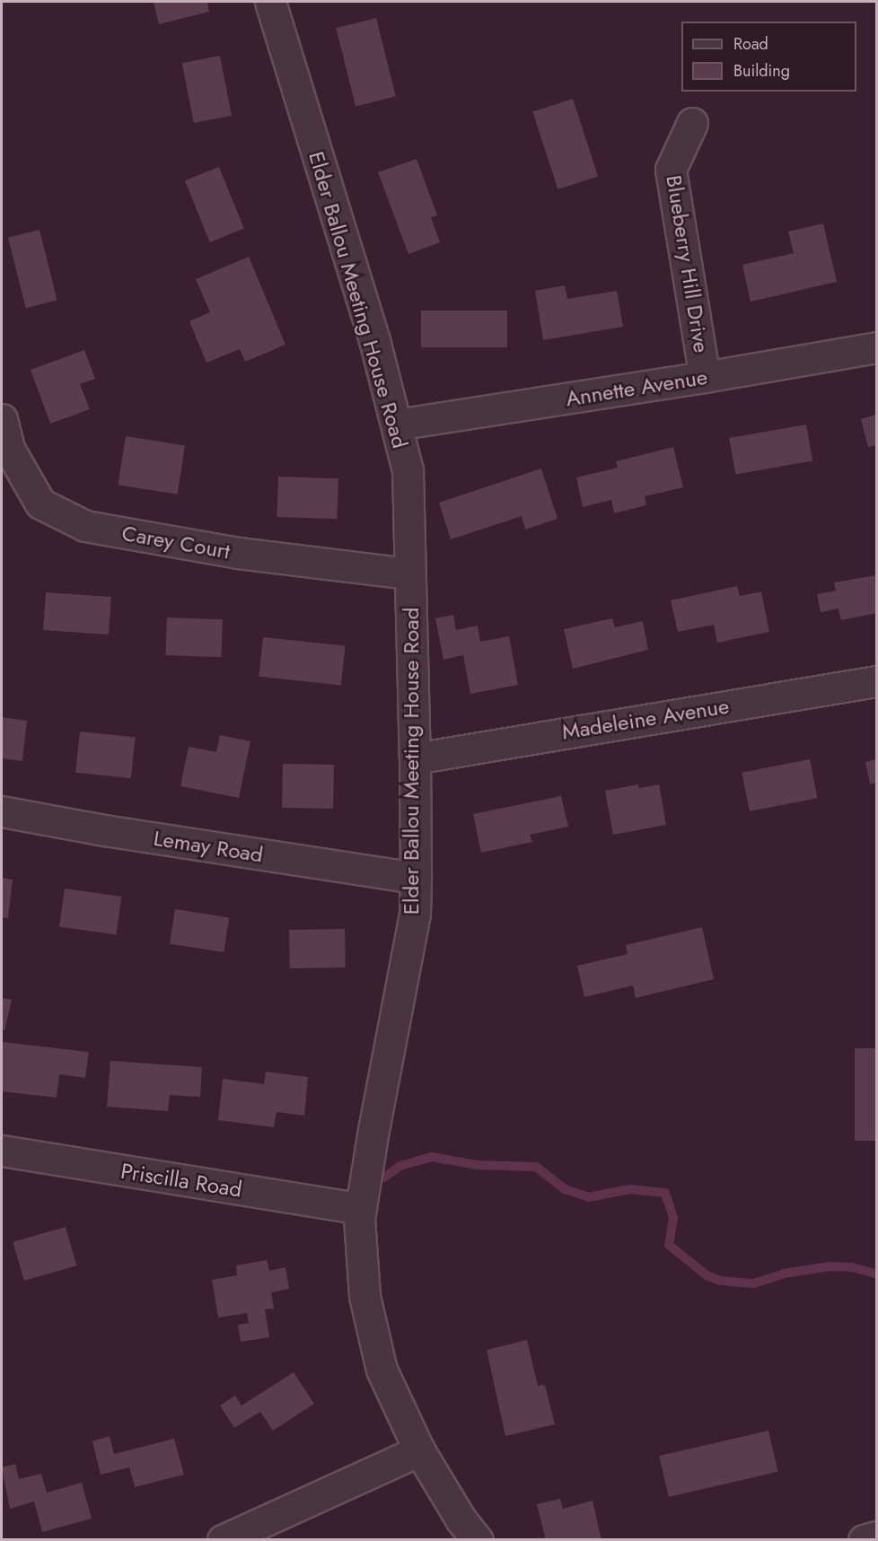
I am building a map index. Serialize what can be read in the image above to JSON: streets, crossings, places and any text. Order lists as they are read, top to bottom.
{
  "streets": {
    "street": [
      "Blueberry Hill Drive",
      "Elder Ballou Meeting House Road",
      "Annette Avenue",
      "Carey Court",
      "Madeleine Avenue",
      "Lemay Road",
      "Priscilla Road"
    ]
  },
  "crossings": [
    ["Blueberry Hill Drive", "Annette Avenue"],
    ["Elder Ballou Meeting House Road", "Annette Avenue"],
    ["Elder Ballou Meeting House Road", "Carey Court"],
    ["Elder Ballou Meeting House Road", "Madeleine Avenue"],
    ["Elder Ballou Meeting House Road", "Lemay Road"],
    ["Elder Ballou Meeting House Road", "Priscilla Road"]
  ],
  "legend": ["Road", "Building"]
}
